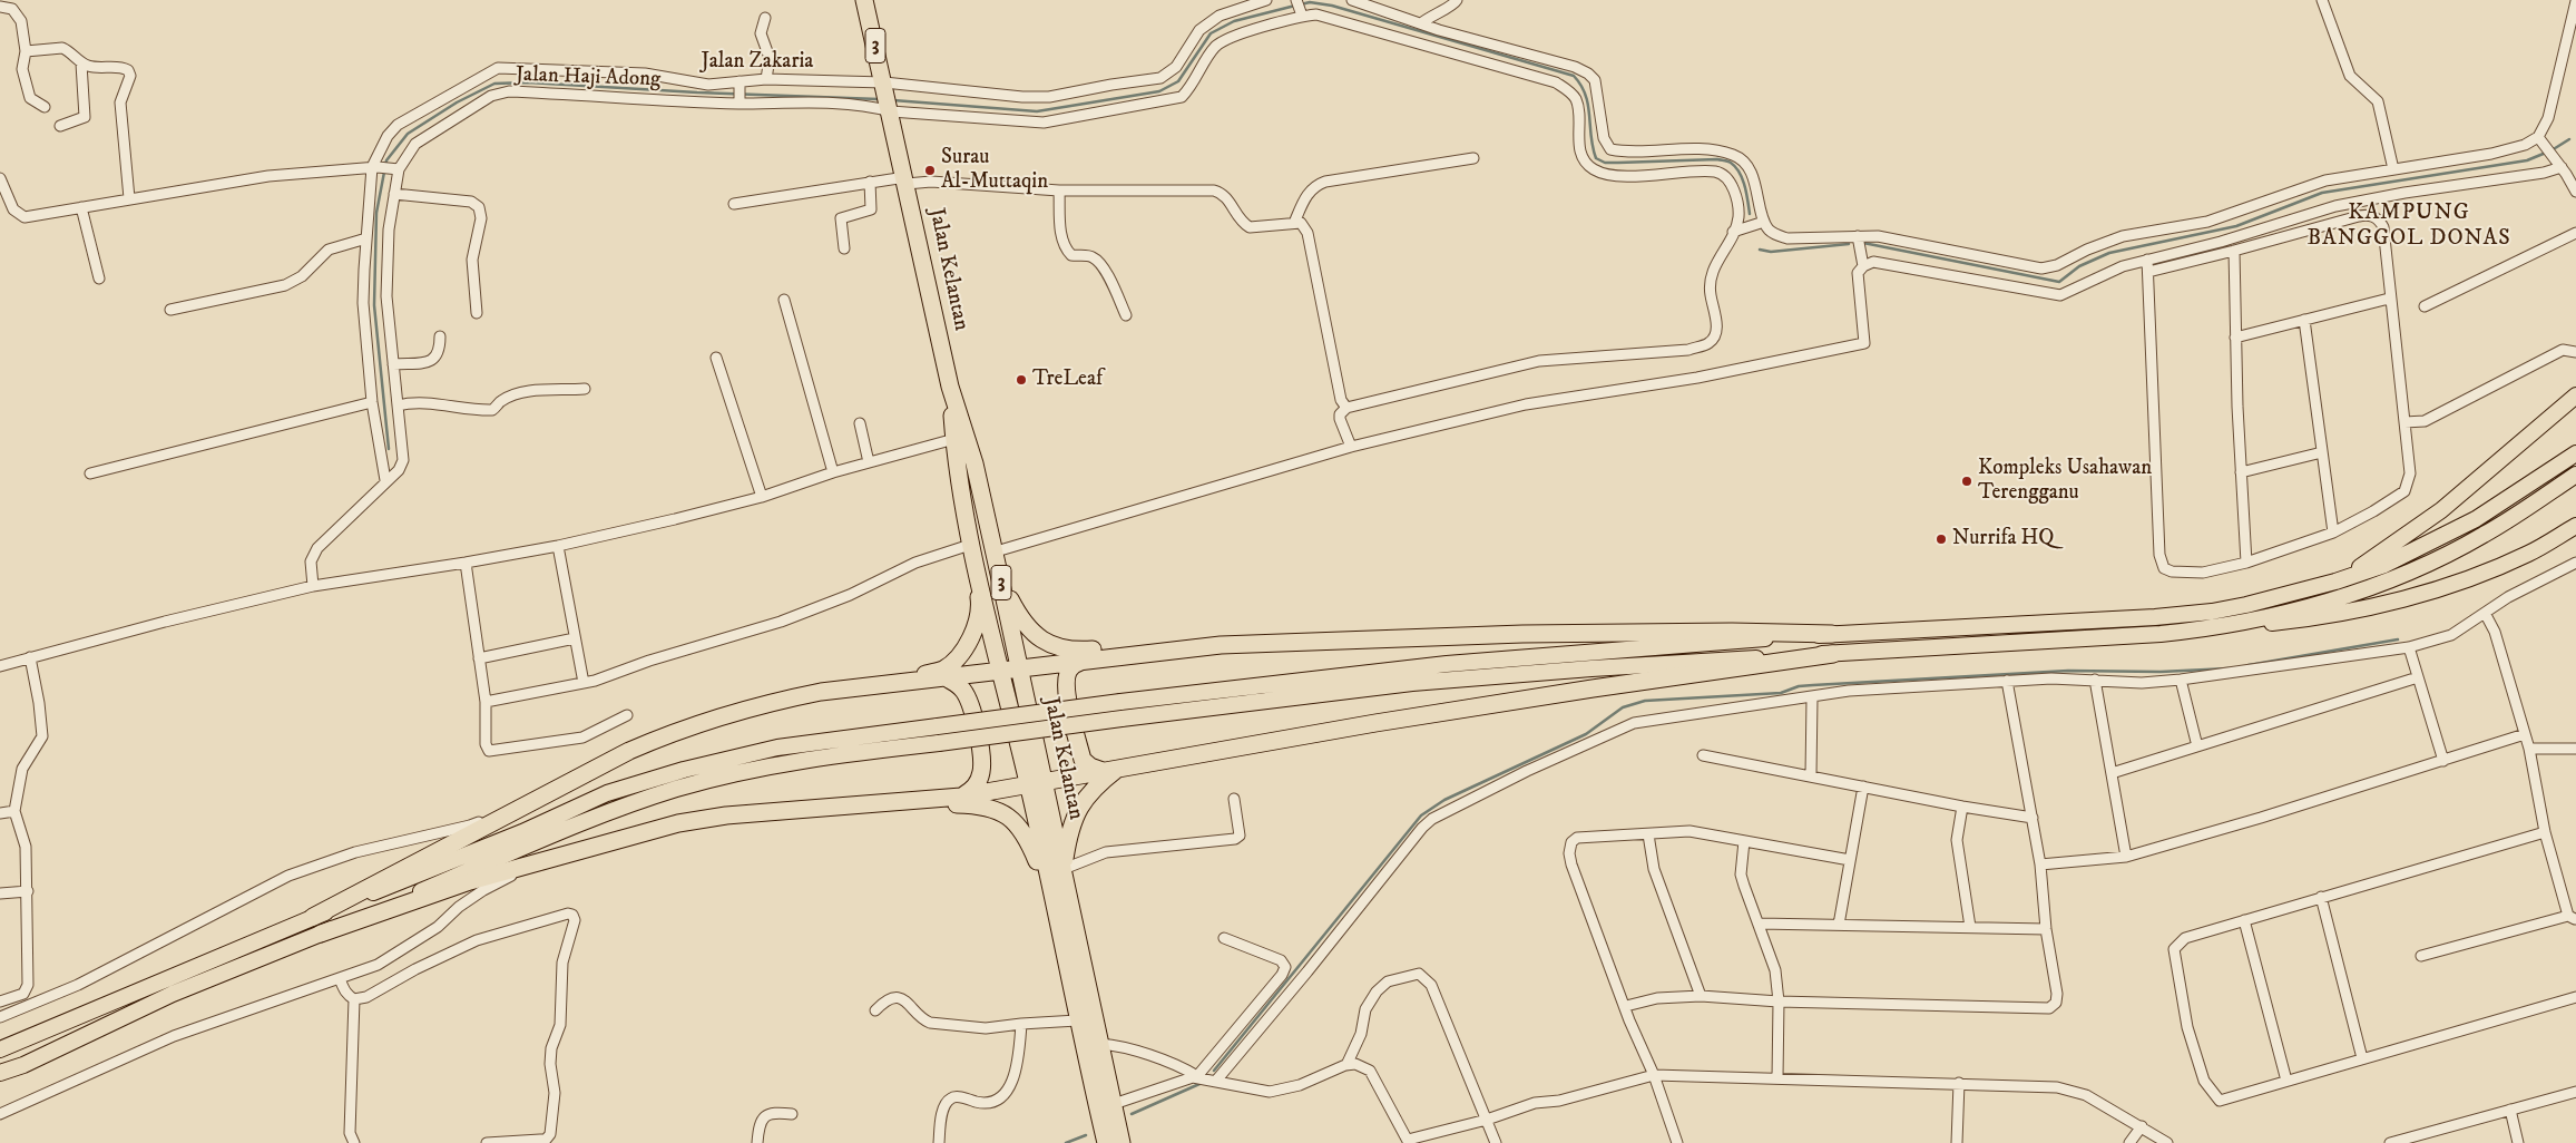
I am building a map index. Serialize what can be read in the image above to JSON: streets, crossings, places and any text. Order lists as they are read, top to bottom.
{
  "streets": {
    "highway": ["3", "Jalan Kelantan"],
    "street": ["Jalan Zakaria", "Jalan Haji Adong"]
  },
  "crossings": [
    ["Jalan Zakaria", "Jalan Haji Adong"],
    ["Jalan Zakaria", "Jalan Kelantan"],
    ["Jalan Haji Adong", "Jalan Kelantan"]
  ],
  "districts": ["KAMPUNG BANGGOL DONAS"],
  "places": [
    "Surau Al-Muttaqin",
    "TreLeaf",
    "Kompleks Usahawan Terengganu",
    "Nurrifa HQ"
  ]
}
